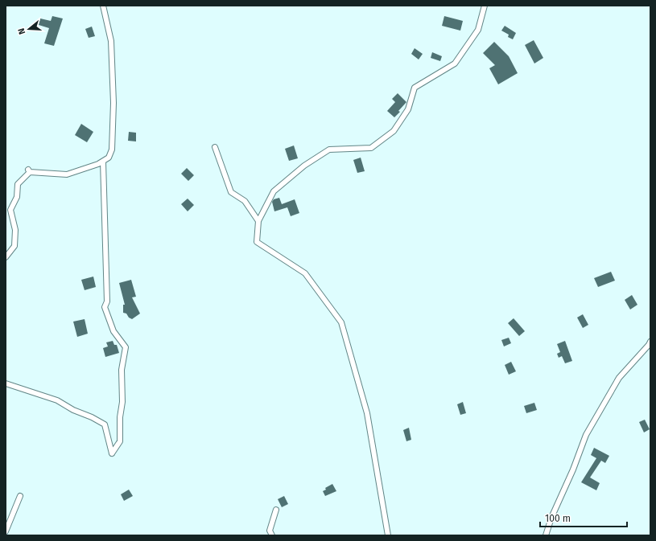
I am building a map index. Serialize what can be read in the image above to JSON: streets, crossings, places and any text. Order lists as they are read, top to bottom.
{
  "scale_bar": "100 m",
  "north": "left"
}
